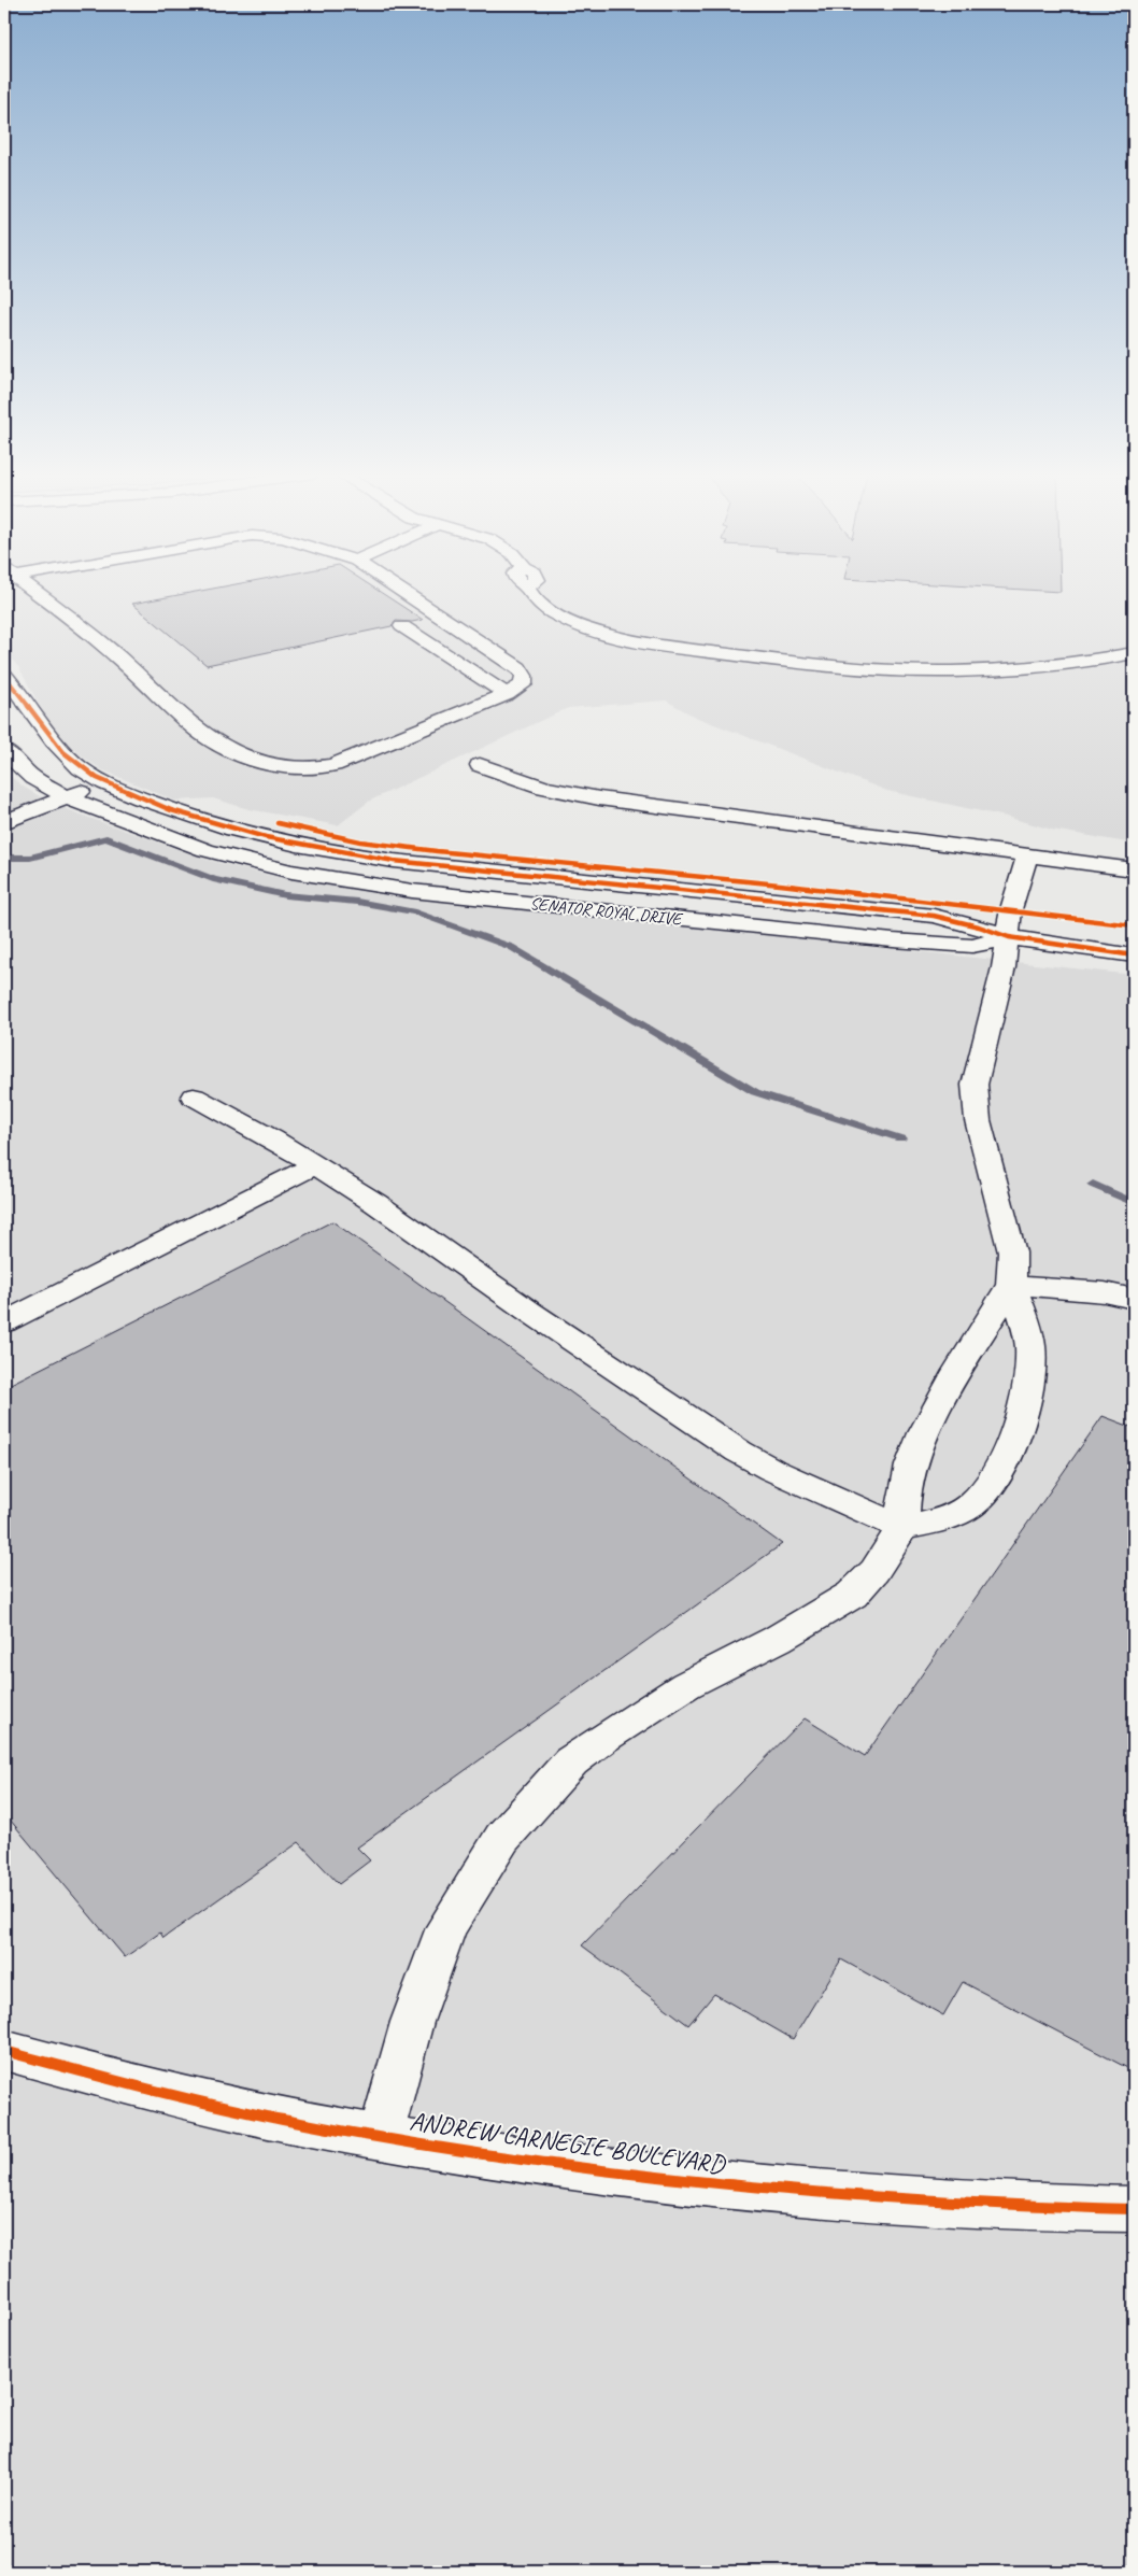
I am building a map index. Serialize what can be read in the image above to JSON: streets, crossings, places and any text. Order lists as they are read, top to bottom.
{
  "streets": {
    "street": ["SENATOR ROYAL DRIVE", "ANDREW CARNEGIE BOULEVARD"]
  }
}
